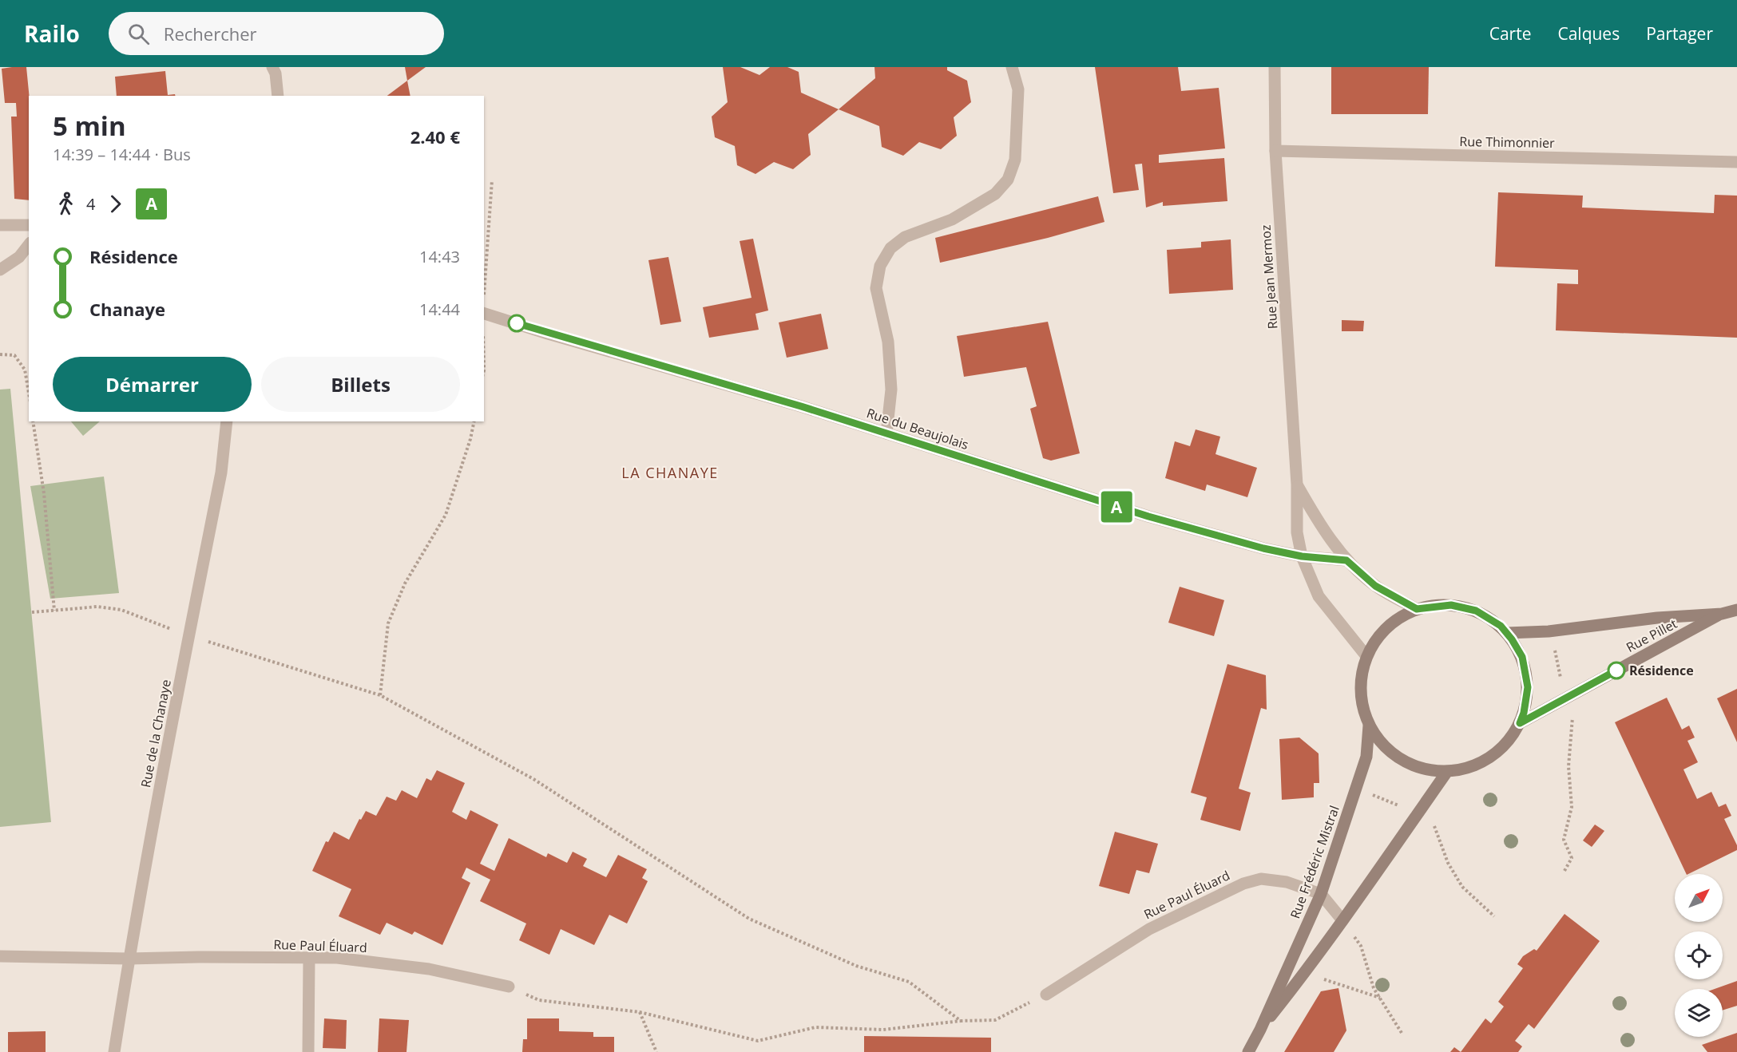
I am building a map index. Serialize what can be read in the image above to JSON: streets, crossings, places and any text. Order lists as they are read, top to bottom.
{
  "streets": {
    "street": [
      "Rue Thimonnier",
      "Rue Jean Mermoz",
      "Rue du Beaujolais",
      "Rue Pillet",
      "Rue de la Chanaye",
      "Rue Frédéric Mistral",
      "Rue Paul Éluard"
    ]
  },
  "crossings": [
    ["Rue Thimonnier", "Rue Jean Mermoz"],
    ["Rue Jean Mermoz", "Rue du Beaujolais"],
    ["Rue Jean Mermoz", "Rue Pillet"],
    ["Rue Jean Mermoz", "Rue Frédéric Mistral"],
    ["Rue Pillet", "Rue Frédéric Mistral"],
    ["Rue de la Chanaye", "Rue Paul Éluard"],
    ["Rue Frédéric Mistral", "Rue Paul Éluard"]
  ],
  "districts": ["LA CHANAYE"],
  "places": ["Résidence"],
  "lines": ["bus line A"],
  "north": "top right",
  "page": {
    "header": "Railo",
    "search": "Rechercher",
    "nav": ["Carte", "Calques", "Partager"],
    "on_map": "A",
    "heading": ["5 min", "14:39 – 14:44 · Bus", "2.40 €"],
    "legs": ["4", "A"],
    "list": [
      {
        "name": "Résidence",
        "value": "14:43"
      },
      {
        "name": "Chanaye",
        "value": "14:44"
      }
    ],
    "buttons": ["Démarrer", "Billets"]
  }
}
